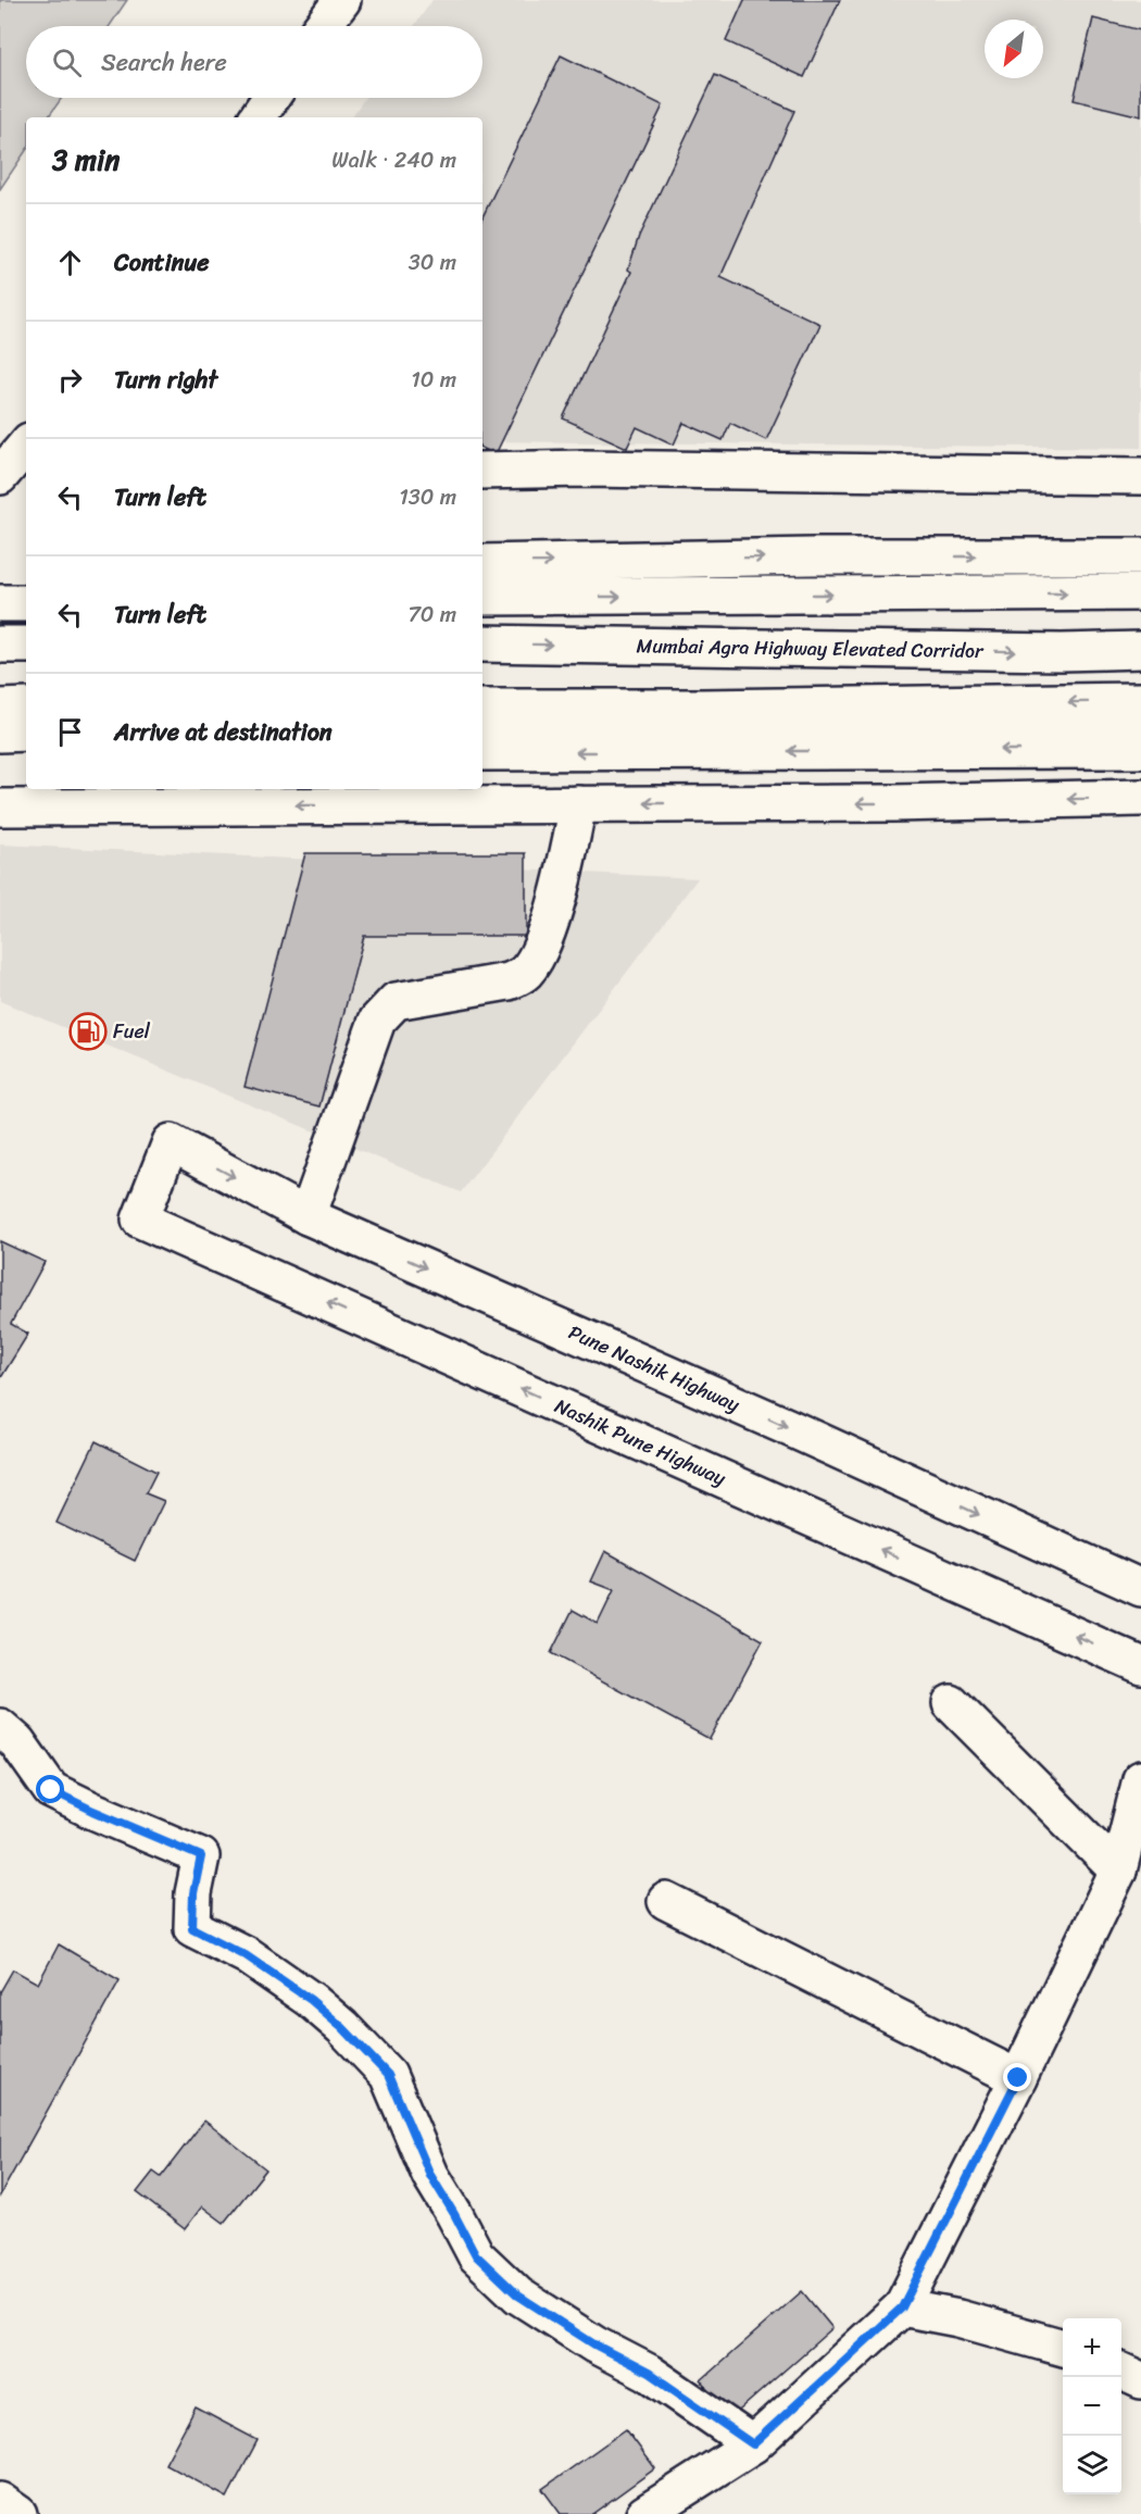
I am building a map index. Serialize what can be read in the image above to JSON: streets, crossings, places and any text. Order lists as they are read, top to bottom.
{
  "streets": {
    "main road": ["Mumbai Agra Highway Elevated Corridor", "Pune Nashik Highway", "Nashik Pune Highway"]
  },
  "crossings": [
    ["Pune Nashik Highway", "Nashik Pune Highway"]
  ],
  "one_way": ["Pune Nashik Highway", "Nashik Pune Highway"],
  "places": {
    "fuel station": ["Fuel"]
  },
  "north": "bottom left",
  "page": {
    "search": "Search here",
    "heading": ["3 min", "Walk · 240 m"],
    "list": [
      ["Continue", "30 m"],
      ["Turn right", "10 m"],
      ["Turn left", "130 m"],
      ["Turn left", "70 m"],
      "Arrive at destination"
    ],
    "map_buttons": ["+", "−"]
  }
}
